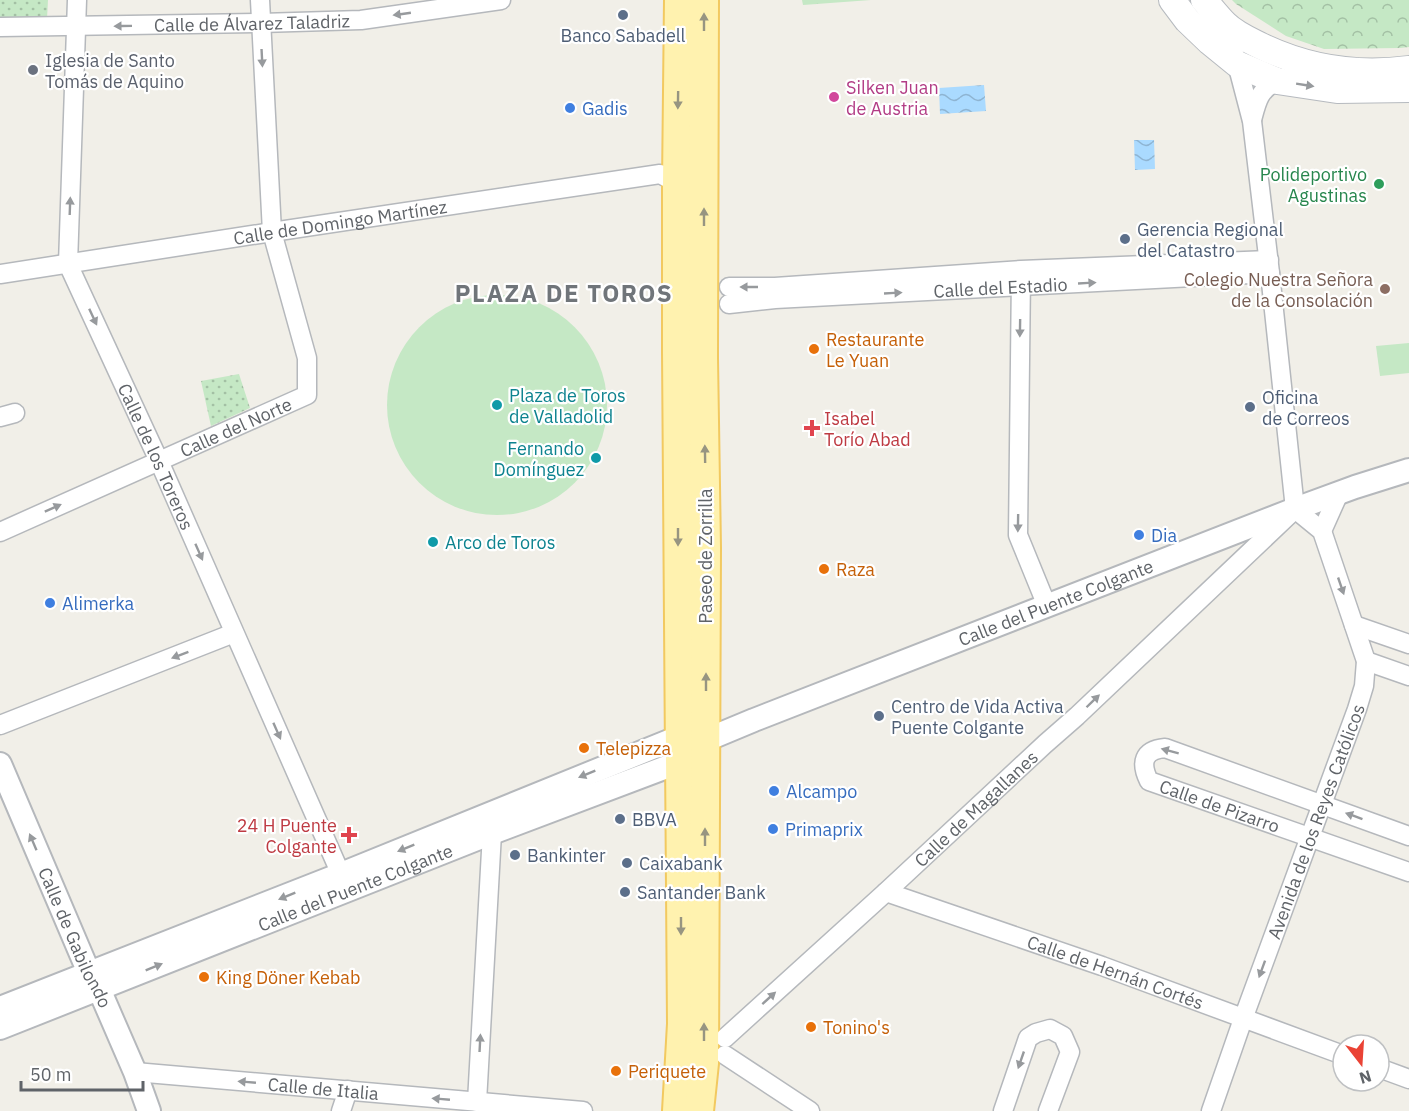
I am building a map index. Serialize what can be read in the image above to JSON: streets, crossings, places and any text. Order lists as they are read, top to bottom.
{
  "streets": {
    "main road": ["Paseo de Zorrilla"],
    "street": [
      "Calle de Álvarez Taladriz",
      "Calle de Domingo Martínez",
      "Calle del Estadio",
      "Calle del Norte",
      "Calle de los Toreros",
      "Calle del Puente Colgante",
      "Calle de Pizarro",
      "Calle de Magallanes",
      "Avenida de los Reyes Católicos",
      "Calle de Gabilondo",
      "Calle de Hernán Cortés",
      "Calle de Italia"
    ]
  },
  "crossings": [
    ["Calle de Álvarez Taladriz", "Calle de los Toreros"],
    ["Calle de Domingo Martínez", "Calle del Norte"],
    ["Calle de Domingo Martínez", "Calle de los Toreros"],
    ["Calle de Domingo Martínez", "Paseo de Zorrilla"],
    ["Calle del Norte", "Calle de los Toreros"],
    ["Calle de los Toreros", "Calle del Puente Colgante"],
    ["Paseo de Zorrilla", "Calle del Puente Colgante"],
    ["Calle del Puente Colgante", "Calle de Magallanes"],
    ["Calle del Puente Colgante", "Calle de Gabilondo"],
    ["Calle de Pizarro", "Avenida de los Reyes Católicos"],
    ["Calle de Magallanes", "Calle de Hernán Cortés"],
    ["Avenida de los Reyes Católicos", "Calle de Hernán Cortés"],
    ["Calle de Gabilondo", "Calle de Italia"]
  ],
  "one_way": [
    "Calle de Álvarez Taladriz",
    "Calle de Magallanes",
    "Avenida de los Reyes Católicos",
    "Calle de Gabilondo",
    "Calle de Italia"
  ],
  "districts": ["PLAZA DE TOROS"],
  "places": {
    "other": [
      "Banco Sabadell",
      "Iglesia de Santo Tomás de Aquino",
      "Silken Juan de Austria",
      "Gadis",
      "Polideportivo Agustinas",
      "Gerencia Regional del Catastro",
      "Colegio Nuestra Señora de la Consolación",
      "Restaurante Le Yuan",
      "Plaza de Toros de Valladolid",
      "Oficina de Correos",
      "Fernando Domínguez",
      "Dia",
      "Arco de Toros",
      "Raza",
      "Alimerka",
      "Centro de Vida Activa Puente Colgante",
      "Telepizza",
      "Alcampo",
      "BBVA",
      "Primaprix",
      "Bankinter",
      "Caixabank",
      "Santander Bank",
      "King Döner Kebab",
      "Tonino's",
      "Periquete"
    ],
    "health": ["Isabel Torío Abad", "24 H Puente Colgante"]
  },
  "scale_bar": "50 m",
  "north": "bottom"
}
